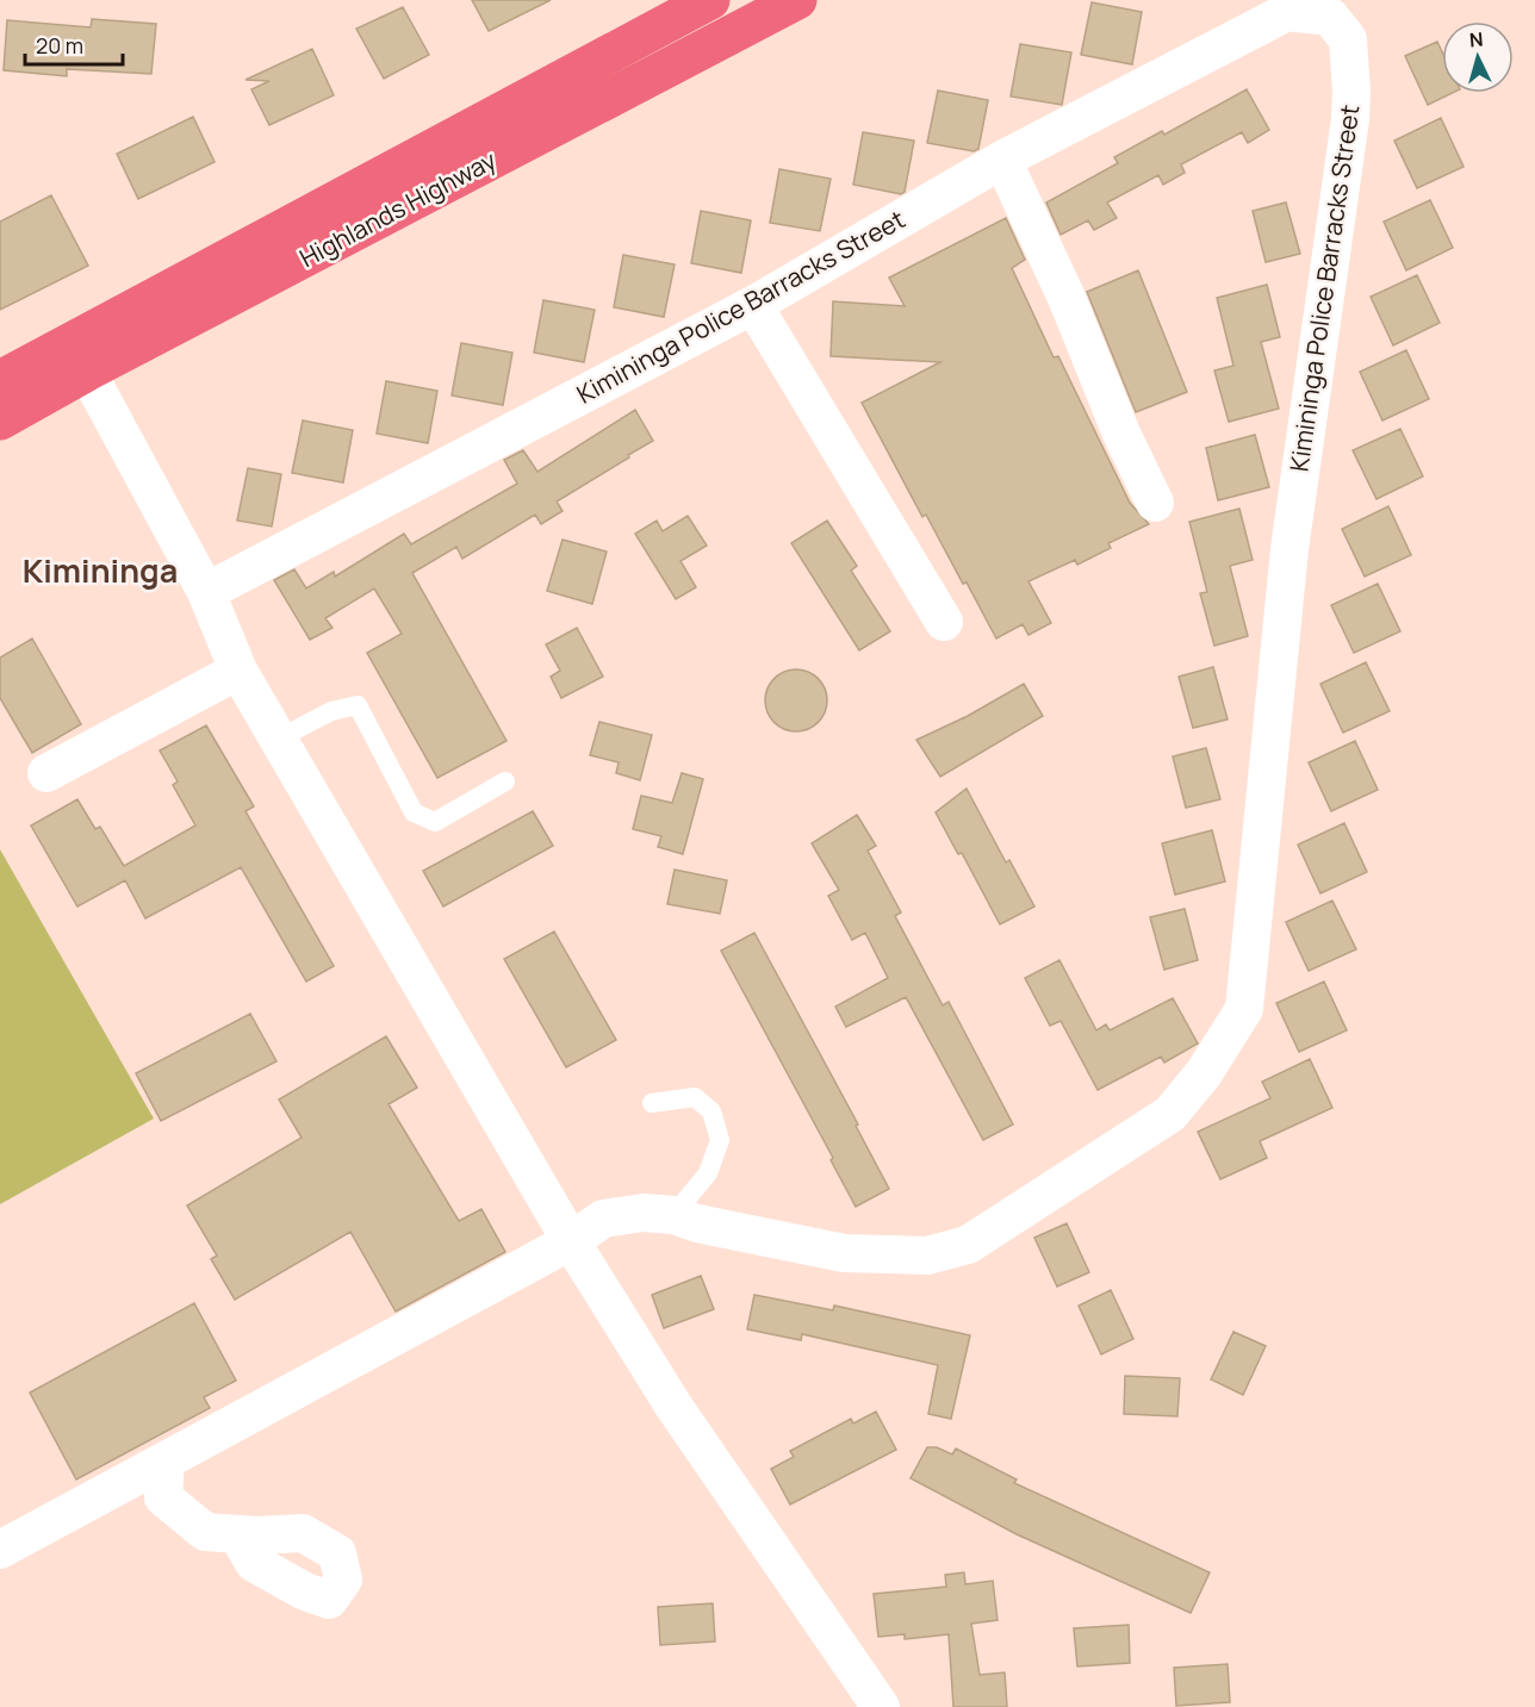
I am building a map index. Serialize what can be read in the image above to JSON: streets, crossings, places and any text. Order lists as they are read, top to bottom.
{
  "streets": {
    "highway": ["Highlands Highway"],
    "street": ["Kimininga Police Barracks Street"]
  },
  "districts": ["Kimininga"],
  "scale_bar": "20 m",
  "north": "top"
}
